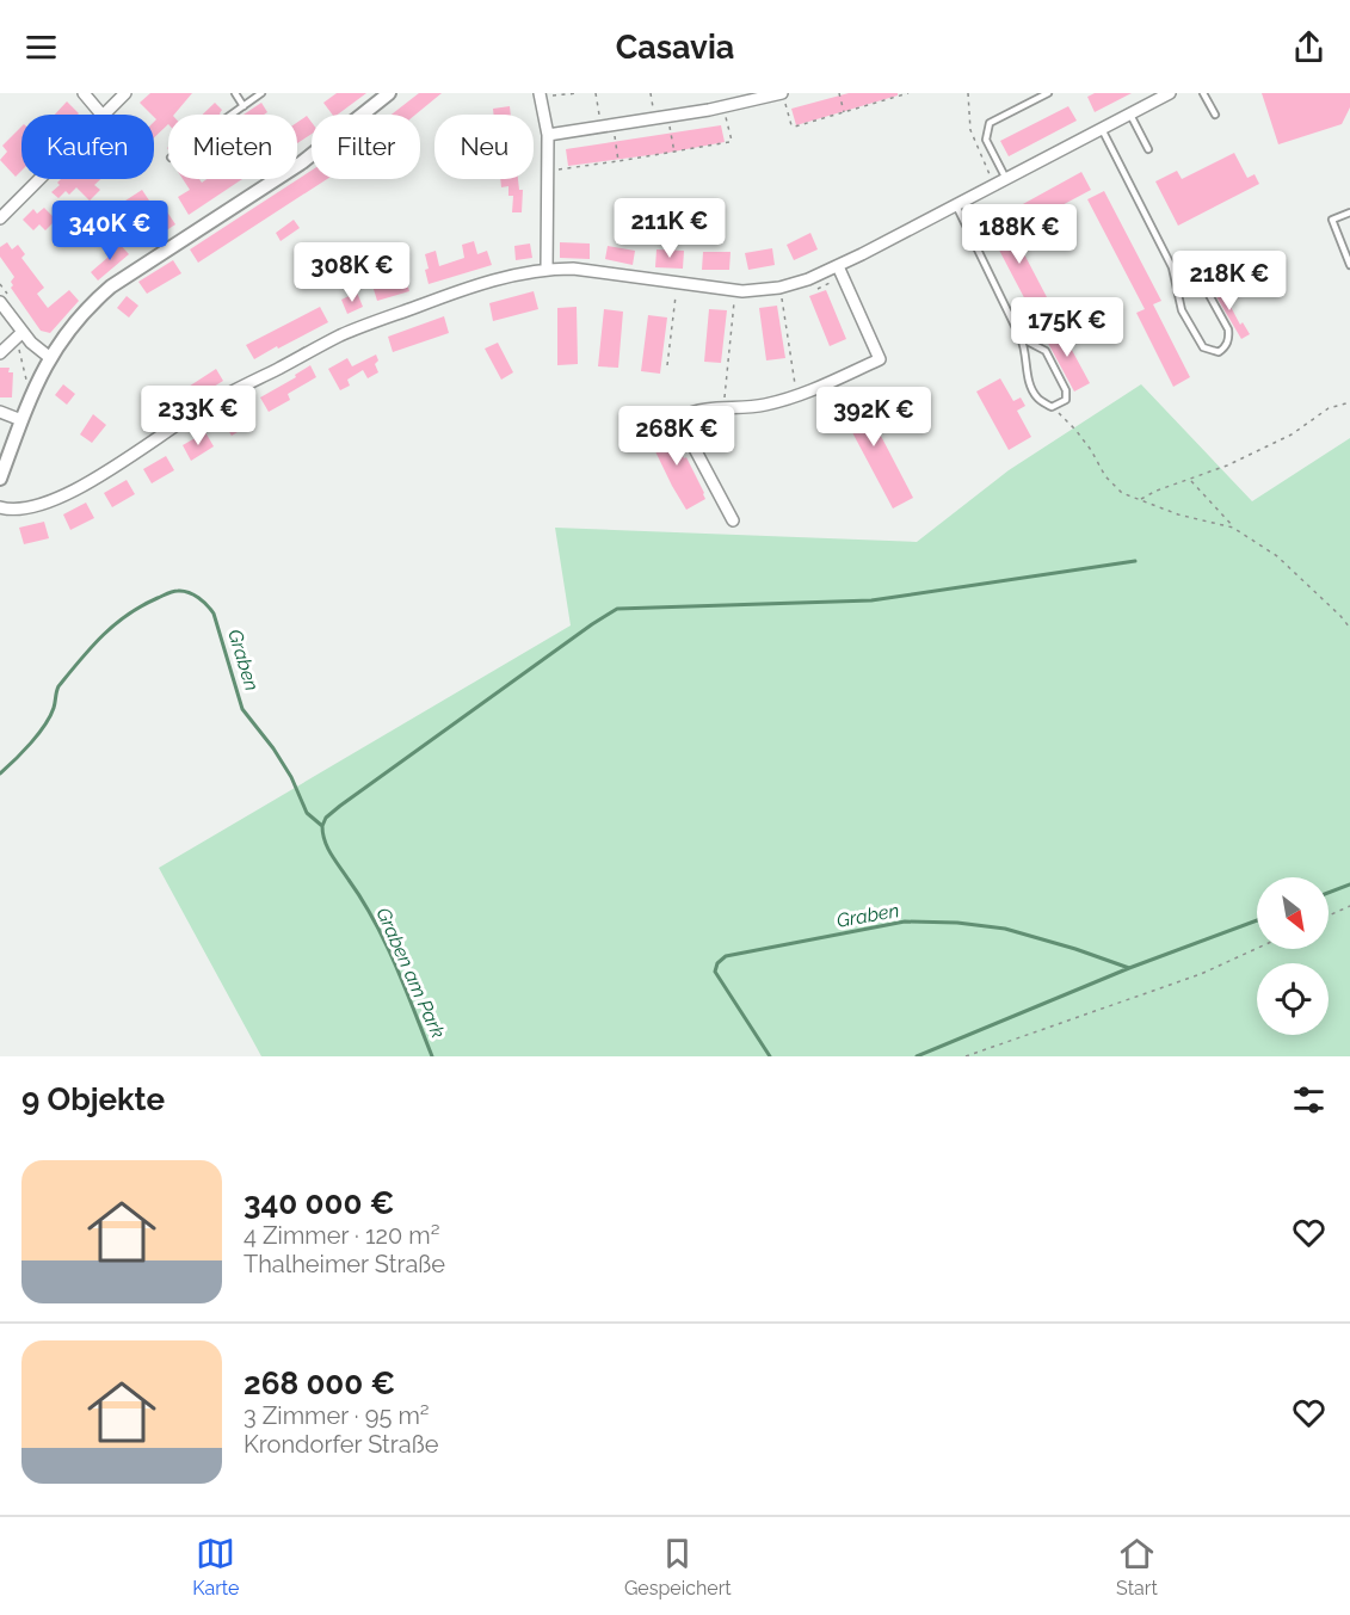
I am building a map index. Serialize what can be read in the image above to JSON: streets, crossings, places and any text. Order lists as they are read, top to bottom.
{
  "water": ["Graben", "Graben am Park"],
  "north": "bottom right",
  "page": {
    "header": "Casavia",
    "chip": [
      "Kaufen",
      "Mieten",
      "Filter",
      "Neu"
    ],
    "price": [
      "211K €",
      "340K €",
      "188K €",
      "308K €",
      "218K €",
      "175K €",
      "233K €",
      "392K €",
      "268K €"
    ],
    "heading": "9 Objekte",
    "list": [
      {
        "name": "340 000 €",
        "note": "4 Zimmer · 120 m² · Thalheimer Straße"
      },
      {
        "name": "268 000 €",
        "note": "3 Zimmer · 95 m² · Krondorfer Straße"
      }
    ],
    "tabs": ["Karte", "Gespeichert", "Start"]
  }
}
